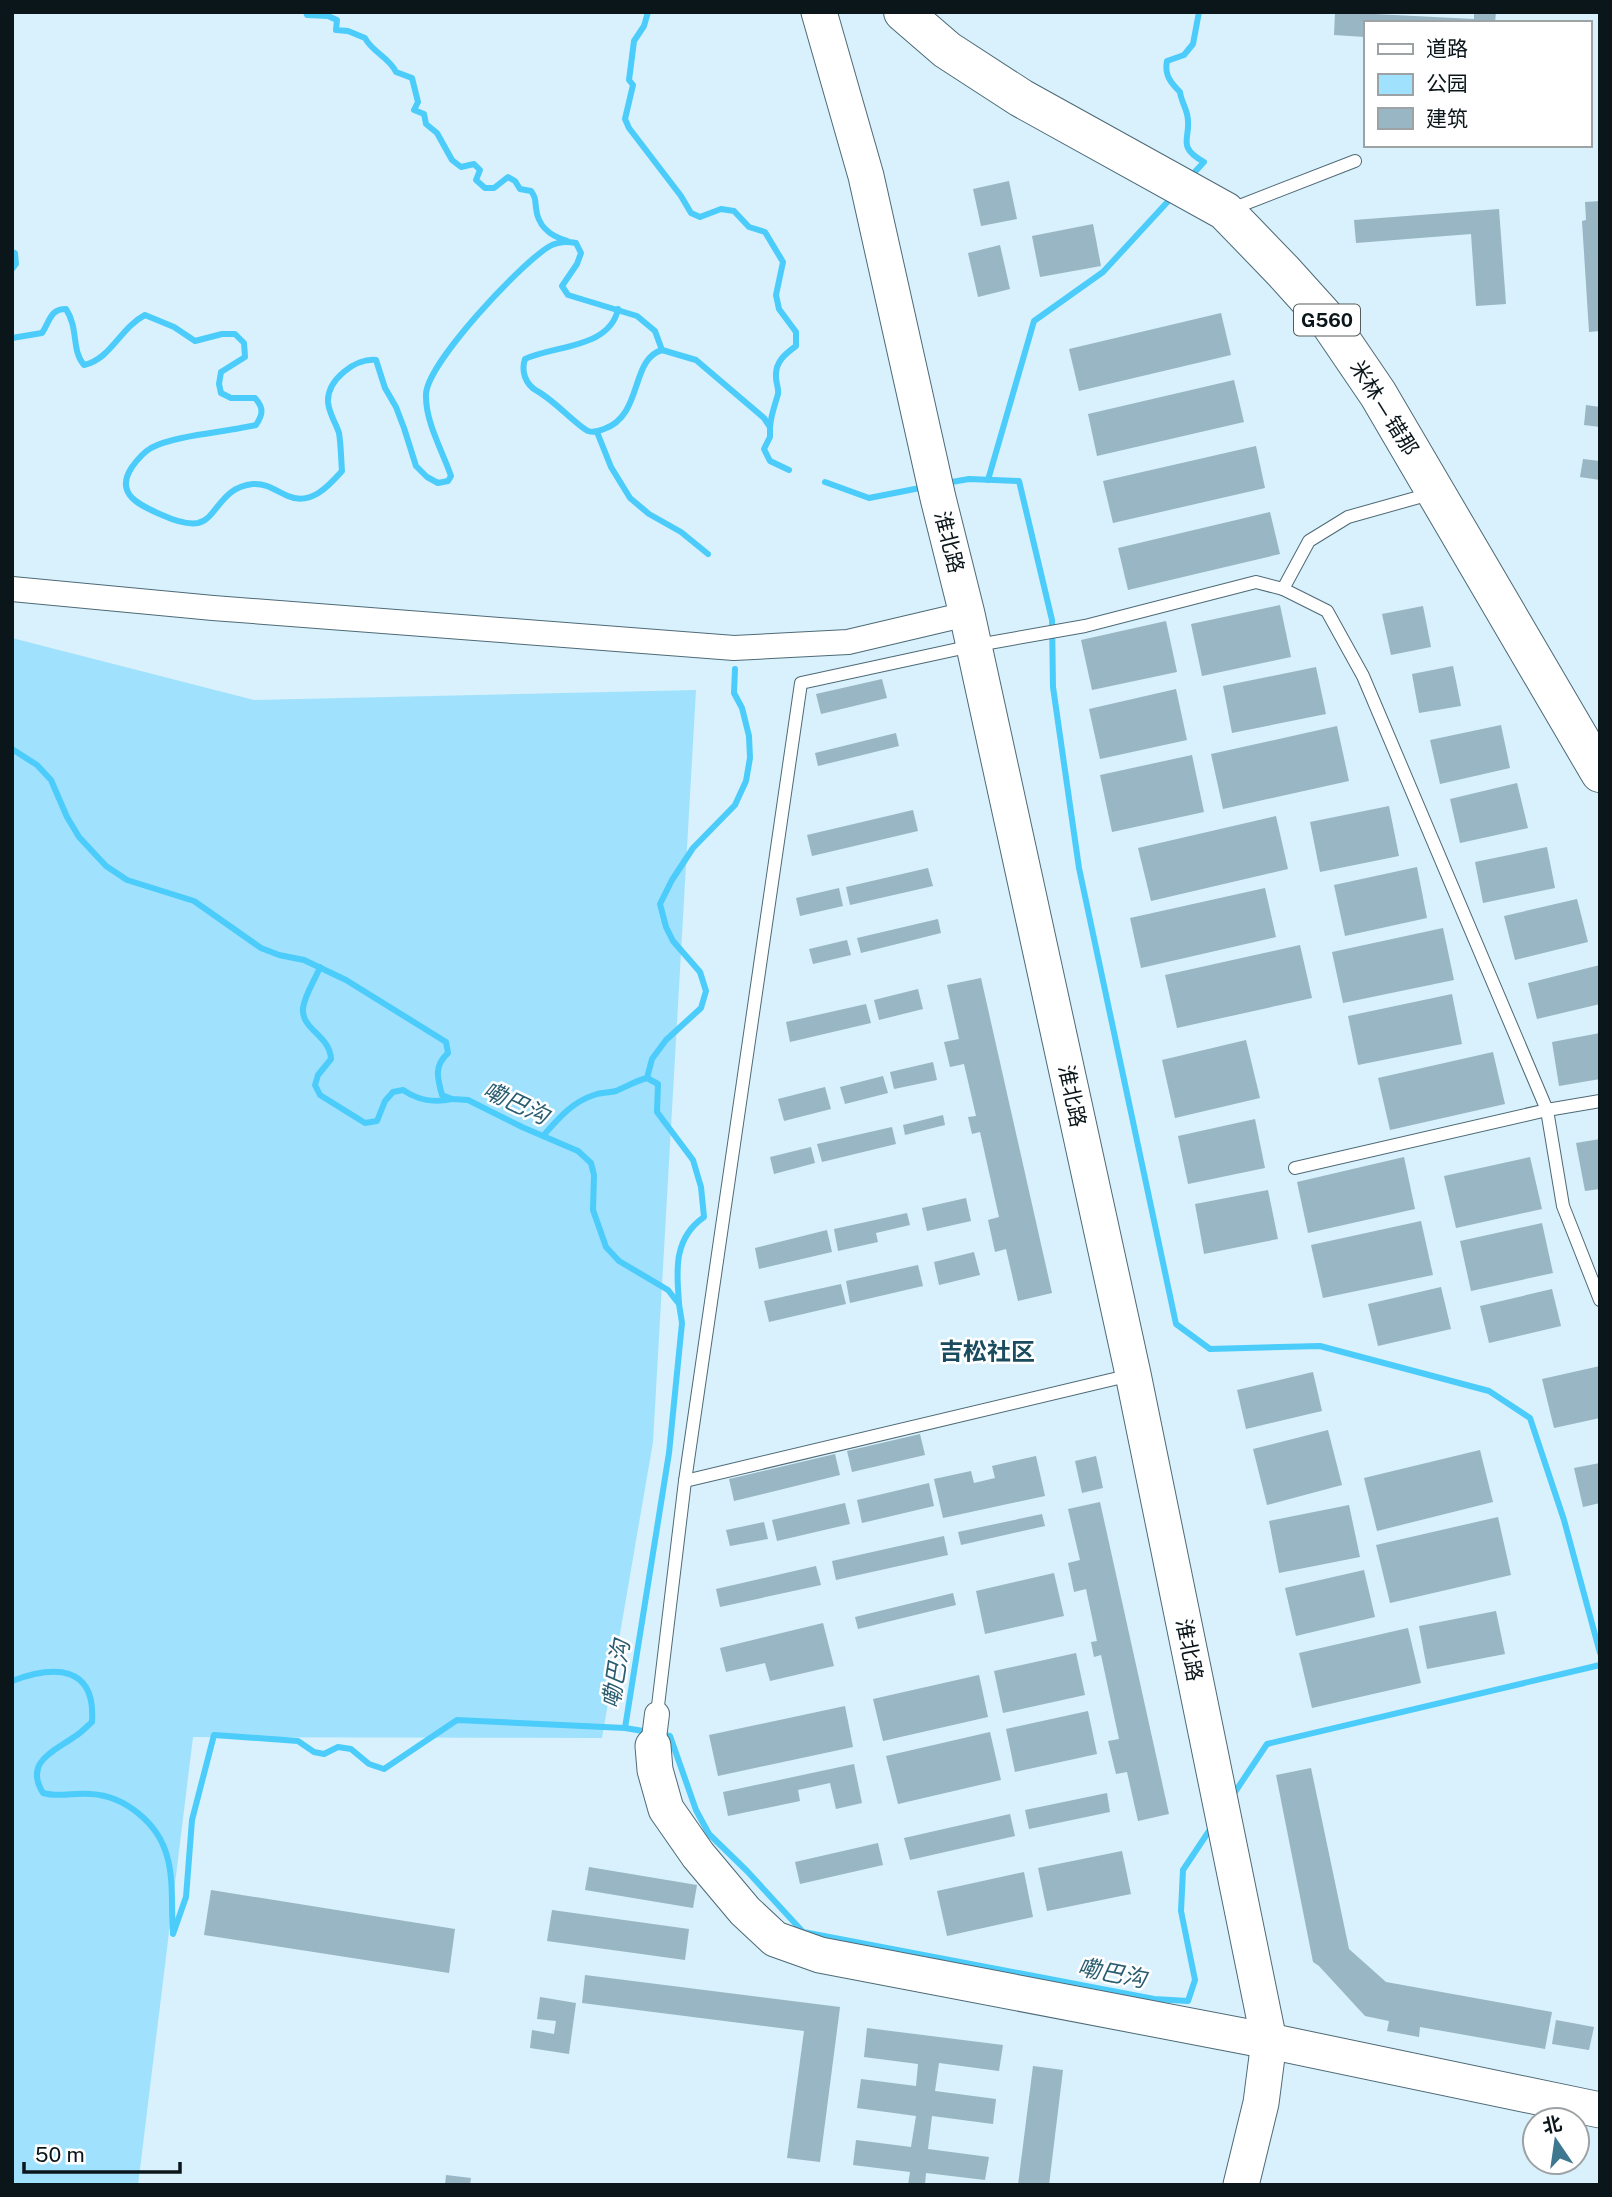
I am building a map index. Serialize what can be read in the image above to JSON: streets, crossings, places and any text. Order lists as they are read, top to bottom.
{
  "streets": {
    "highway": ["G560", "米林—错那"],
    "street": ["淮北路"]
  },
  "districts": ["吉松社区"],
  "water": ["嘞巴沟"],
  "legend": ["道路", "公园", "建筑"],
  "scale_bar": "50 m",
  "north": "top"
}
